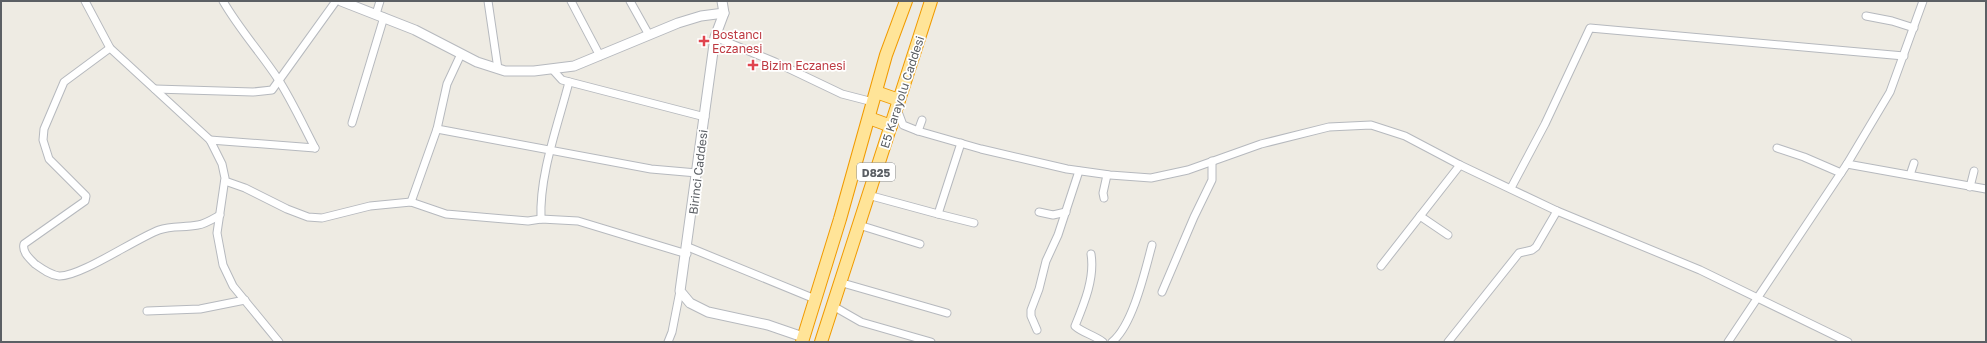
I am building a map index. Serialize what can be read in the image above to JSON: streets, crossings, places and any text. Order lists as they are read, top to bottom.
{
  "streets": {
    "highway": ["E5 Karayolu Caddesi", "D825"],
    "street": ["Birinci Caddesi"]
  },
  "places": {
    "health": ["Bostancı Eczanesi", "Bizim Eczanesi"]
  }
}
